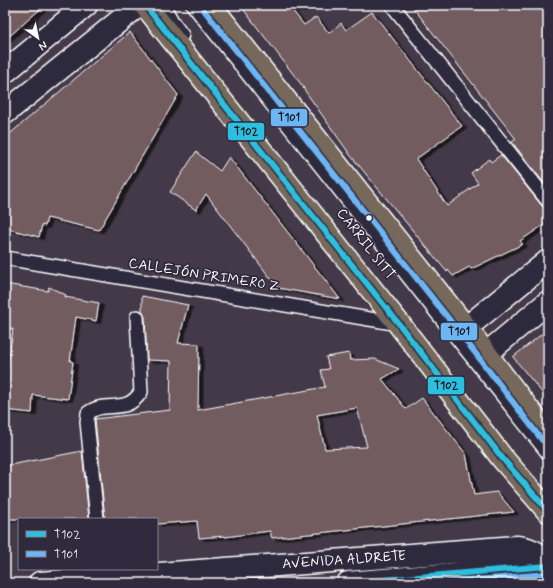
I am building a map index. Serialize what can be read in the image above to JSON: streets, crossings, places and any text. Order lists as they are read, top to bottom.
{
  "streets": {
    "main road": ["AVENIDA ALDRETE"],
    "lane": ["CARRIL SITT", "CALLEJÓN PRIMERO Z"]
  },
  "lines": ["transit line T102", "transit line T101"],
  "legend": ["T102", "T101"],
  "north": "bottom right"
}
